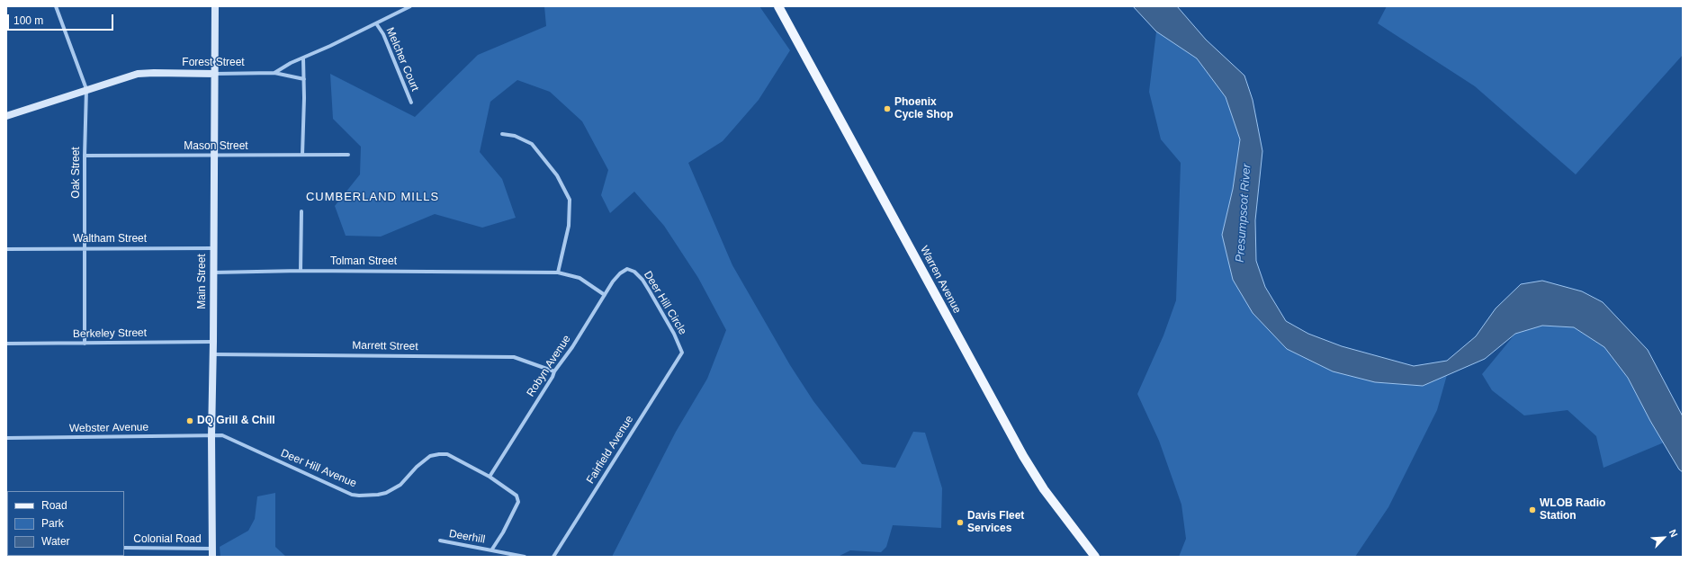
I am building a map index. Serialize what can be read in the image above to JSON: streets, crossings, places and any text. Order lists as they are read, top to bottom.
{
  "streets": {
    "main road": ["Forest Street", "Warren Avenue", "Main Street"],
    "street": [
      "Melcher Court",
      "Mason Street",
      "Oak Street",
      "Waltham Street",
      "Tolman Street",
      "Deer Hill Circle",
      "Berkeley Street",
      "Marrett Street",
      "Robyn Avenue",
      "Webster Avenue",
      "Fairfield Avenue",
      "Deer Hill Avenue",
      "Deerhill",
      "Colonial Road"
    ]
  },
  "crossings": [
    ["Forest Street", "Oak Street"],
    ["Forest Street", "Main Street"],
    ["Mason Street", "Oak Street"],
    ["Mason Street", "Main Street"],
    ["Oak Street", "Waltham Street"],
    ["Oak Street", "Berkeley Street"],
    ["Waltham Street", "Main Street"],
    ["Tolman Street", "Main Street"],
    ["Tolman Street", "Robyn Avenue"],
    ["Main Street", "Berkeley Street"],
    ["Main Street", "Marrett Street"],
    ["Main Street", "Webster Avenue"],
    ["Main Street", "Deer Hill Avenue"],
    ["Main Street", "Colonial Road"],
    ["Deer Hill Circle", "Robyn Avenue"],
    ["Deer Hill Circle", "Fairfield Avenue"],
    ["Marrett Street", "Robyn Avenue"],
    ["Robyn Avenue", "Deer Hill Avenue"],
    ["Webster Avenue", "Deer Hill Avenue"]
  ],
  "districts": ["CUMBERLAND MILLS"],
  "water": ["Presumpscot River"],
  "places": [
    "Phoenix Cycle Shop",
    "DQ Grill & Chill",
    "WLOB Radio Station",
    "Davis Fleet Services"
  ],
  "legend": ["Road", "Park", "Water"],
  "scale_bar": "100 m",
  "north": "top right"
}
